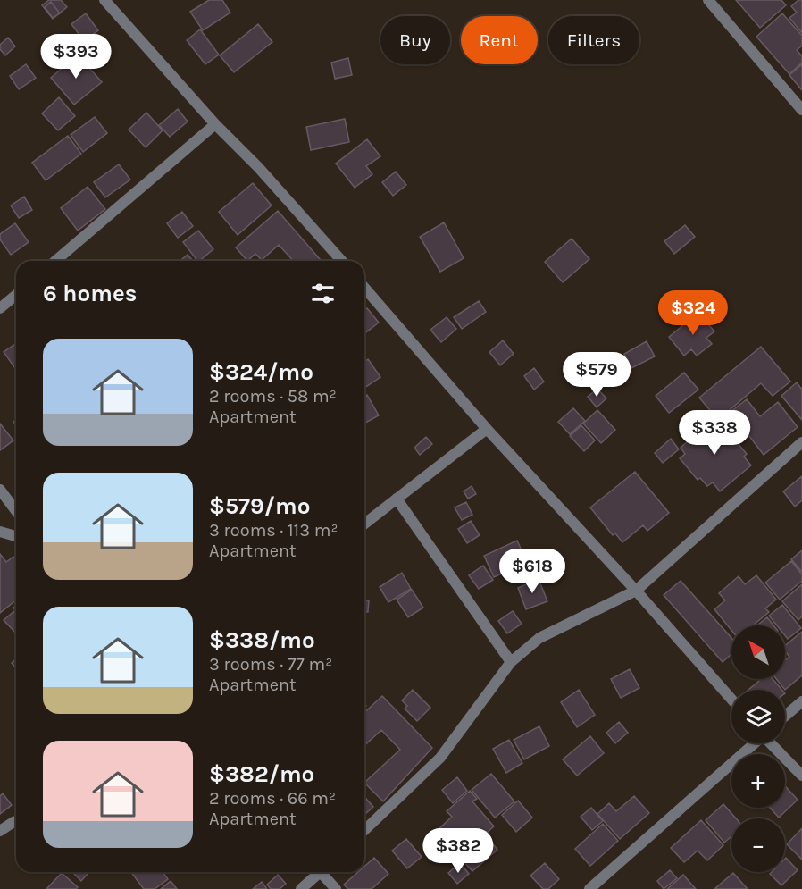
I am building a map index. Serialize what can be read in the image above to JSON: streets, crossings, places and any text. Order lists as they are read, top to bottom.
{
  "north": "top left",
  "page": {
    "chip": ["Buy", "Rent", "Filters"],
    "price": [
      "$393",
      "$324",
      "$579",
      "$338",
      "$618",
      "$382"
    ],
    "heading": "6 homes",
    "list": [
      {
        "name": "$324/mo",
        "note": "2 rooms · 58 m² · Apartment"
      },
      {
        "name": "$579/mo",
        "note": "3 rooms · 113 m² · Apartment"
      },
      {
        "name": "$338/mo",
        "note": "3 rooms · 77 m² · Apartment"
      },
      {
        "name": "$382/mo",
        "note": "2 rooms · 66 m² · Apartment"
      }
    ],
    "map_buttons": ["+", "−"]
  }
}
